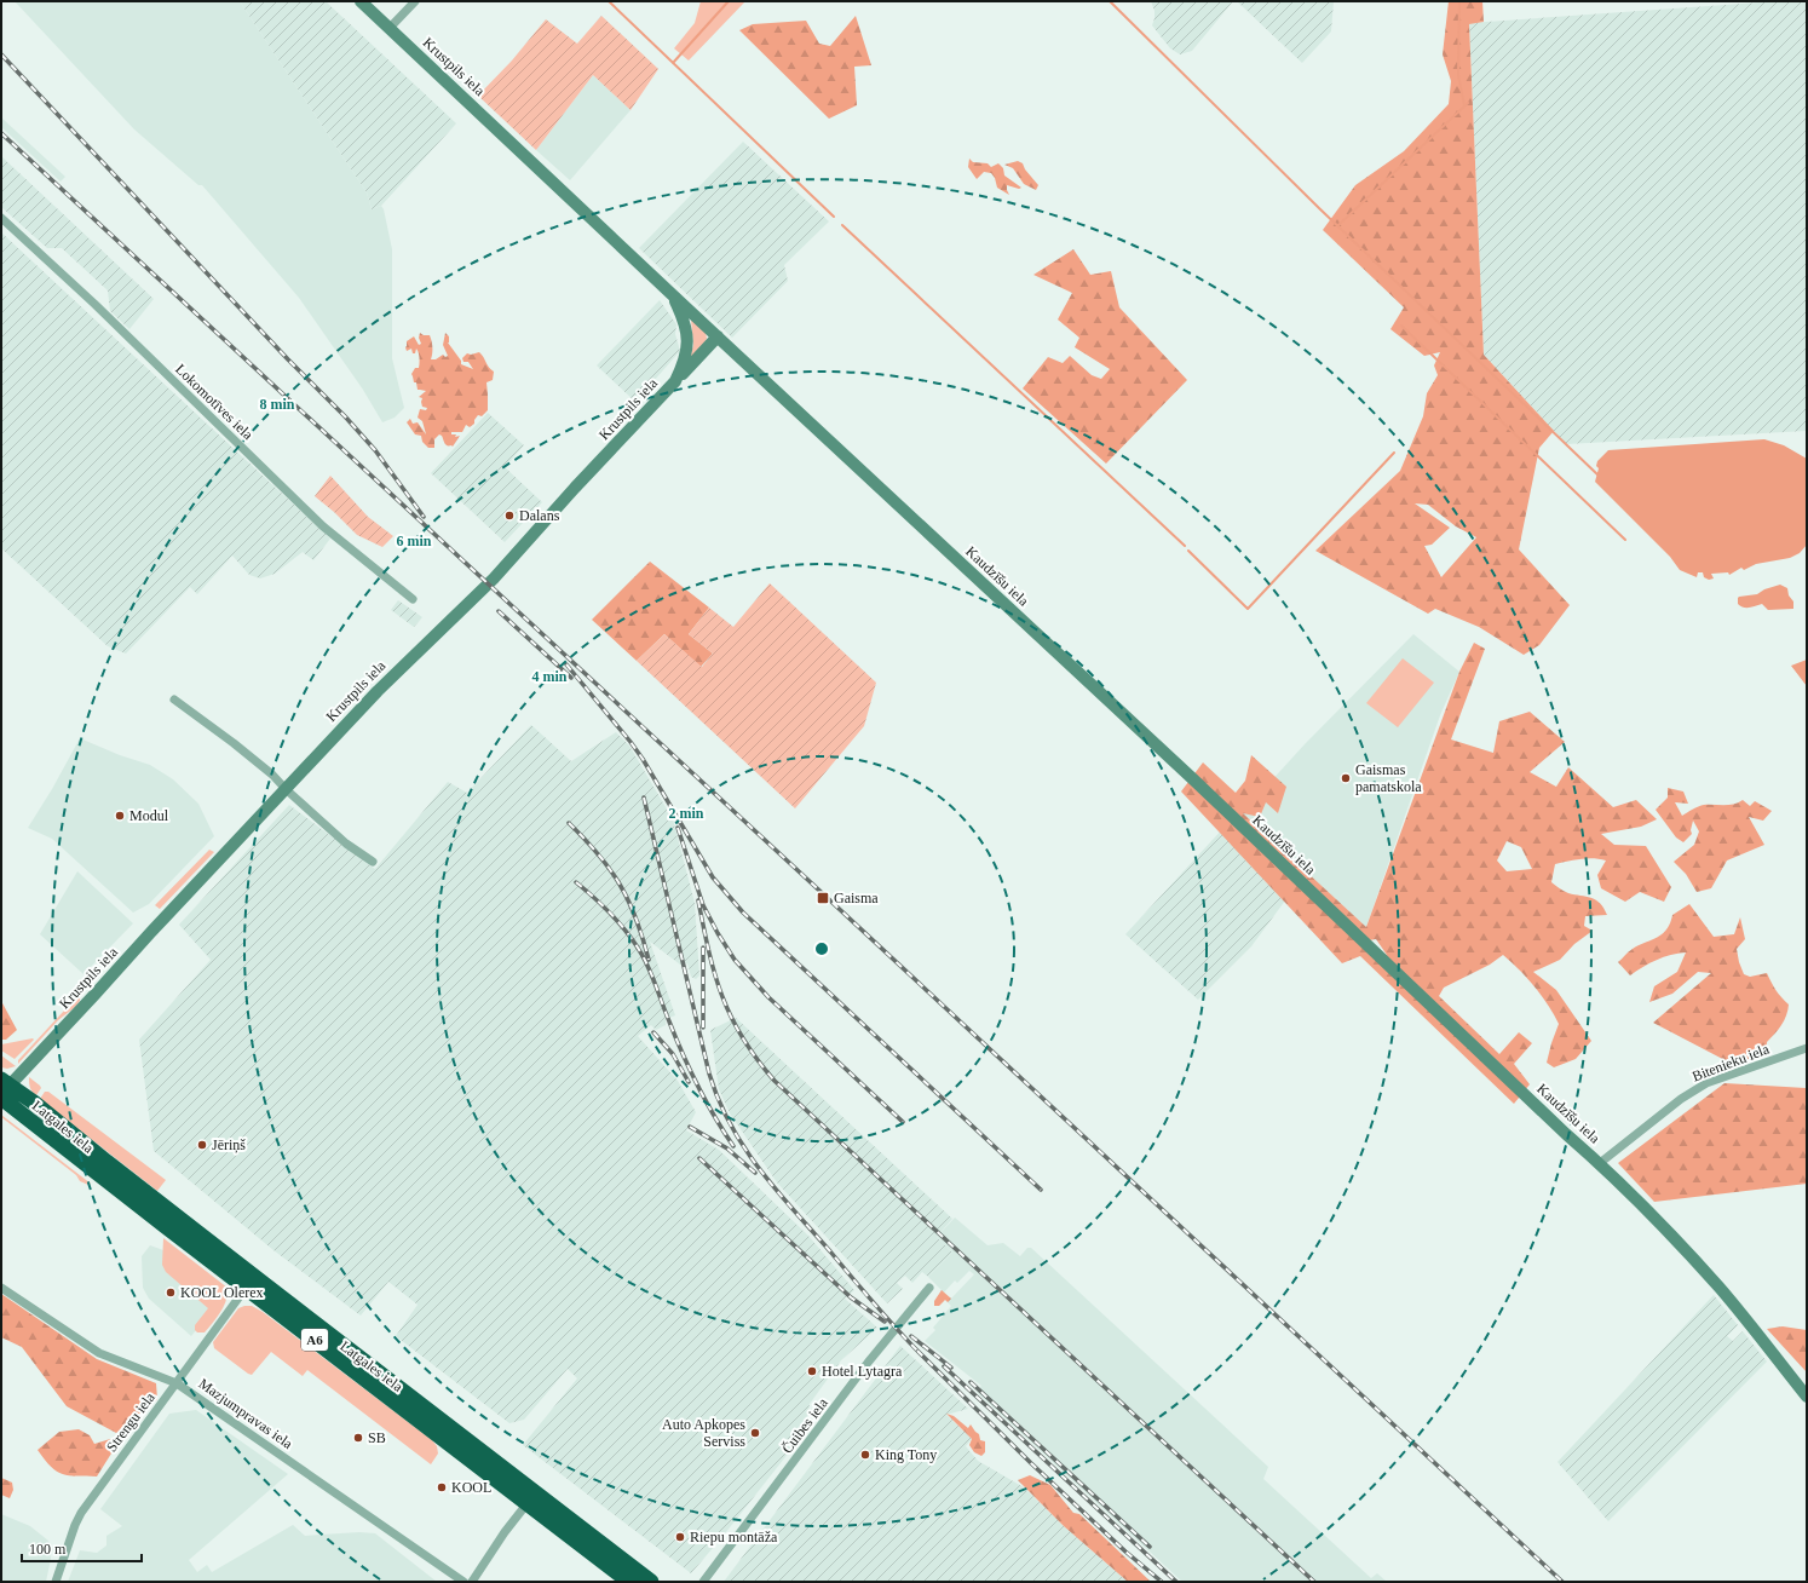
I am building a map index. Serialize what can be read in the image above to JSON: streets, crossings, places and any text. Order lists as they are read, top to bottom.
{
  "streets": {
    "highway": ["Latgales iela", "A6"],
    "street": [
      "Krustpils iela",
      "Lokomotīves iela",
      "Kaudzīšu iela",
      "Bitenieku iela",
      "Mazjumpravas iela",
      "Strengu iela",
      "Čuibes iela"
    ]
  },
  "crossings": [
    ["Krustpils iela", "Kaudzīšu iela"],
    ["Krustpils iela", "Latgales iela"],
    ["Kaudzīšu iela", "Bitenieku iela"],
    ["Latgales iela", "Strengu iela"],
    ["Mazjumpravas iela", "Strengu iela"]
  ],
  "places": {
    "other": [
      "Dalans",
      "Gaismas pamatskola",
      "Modul",
      "Jēriņš",
      "KOOL Olerex",
      "Hotel Lytagra",
      "Auto Apkopes Serviss",
      "SB",
      "King Tony",
      "KOOL",
      "Riepu montāža"
    ],
    "transit": ["Gaisma"]
  },
  "scale_bar": "100 m",
  "rings": [
    "8 min",
    "6 min",
    "4 min",
    "2 min"
  ]
}
